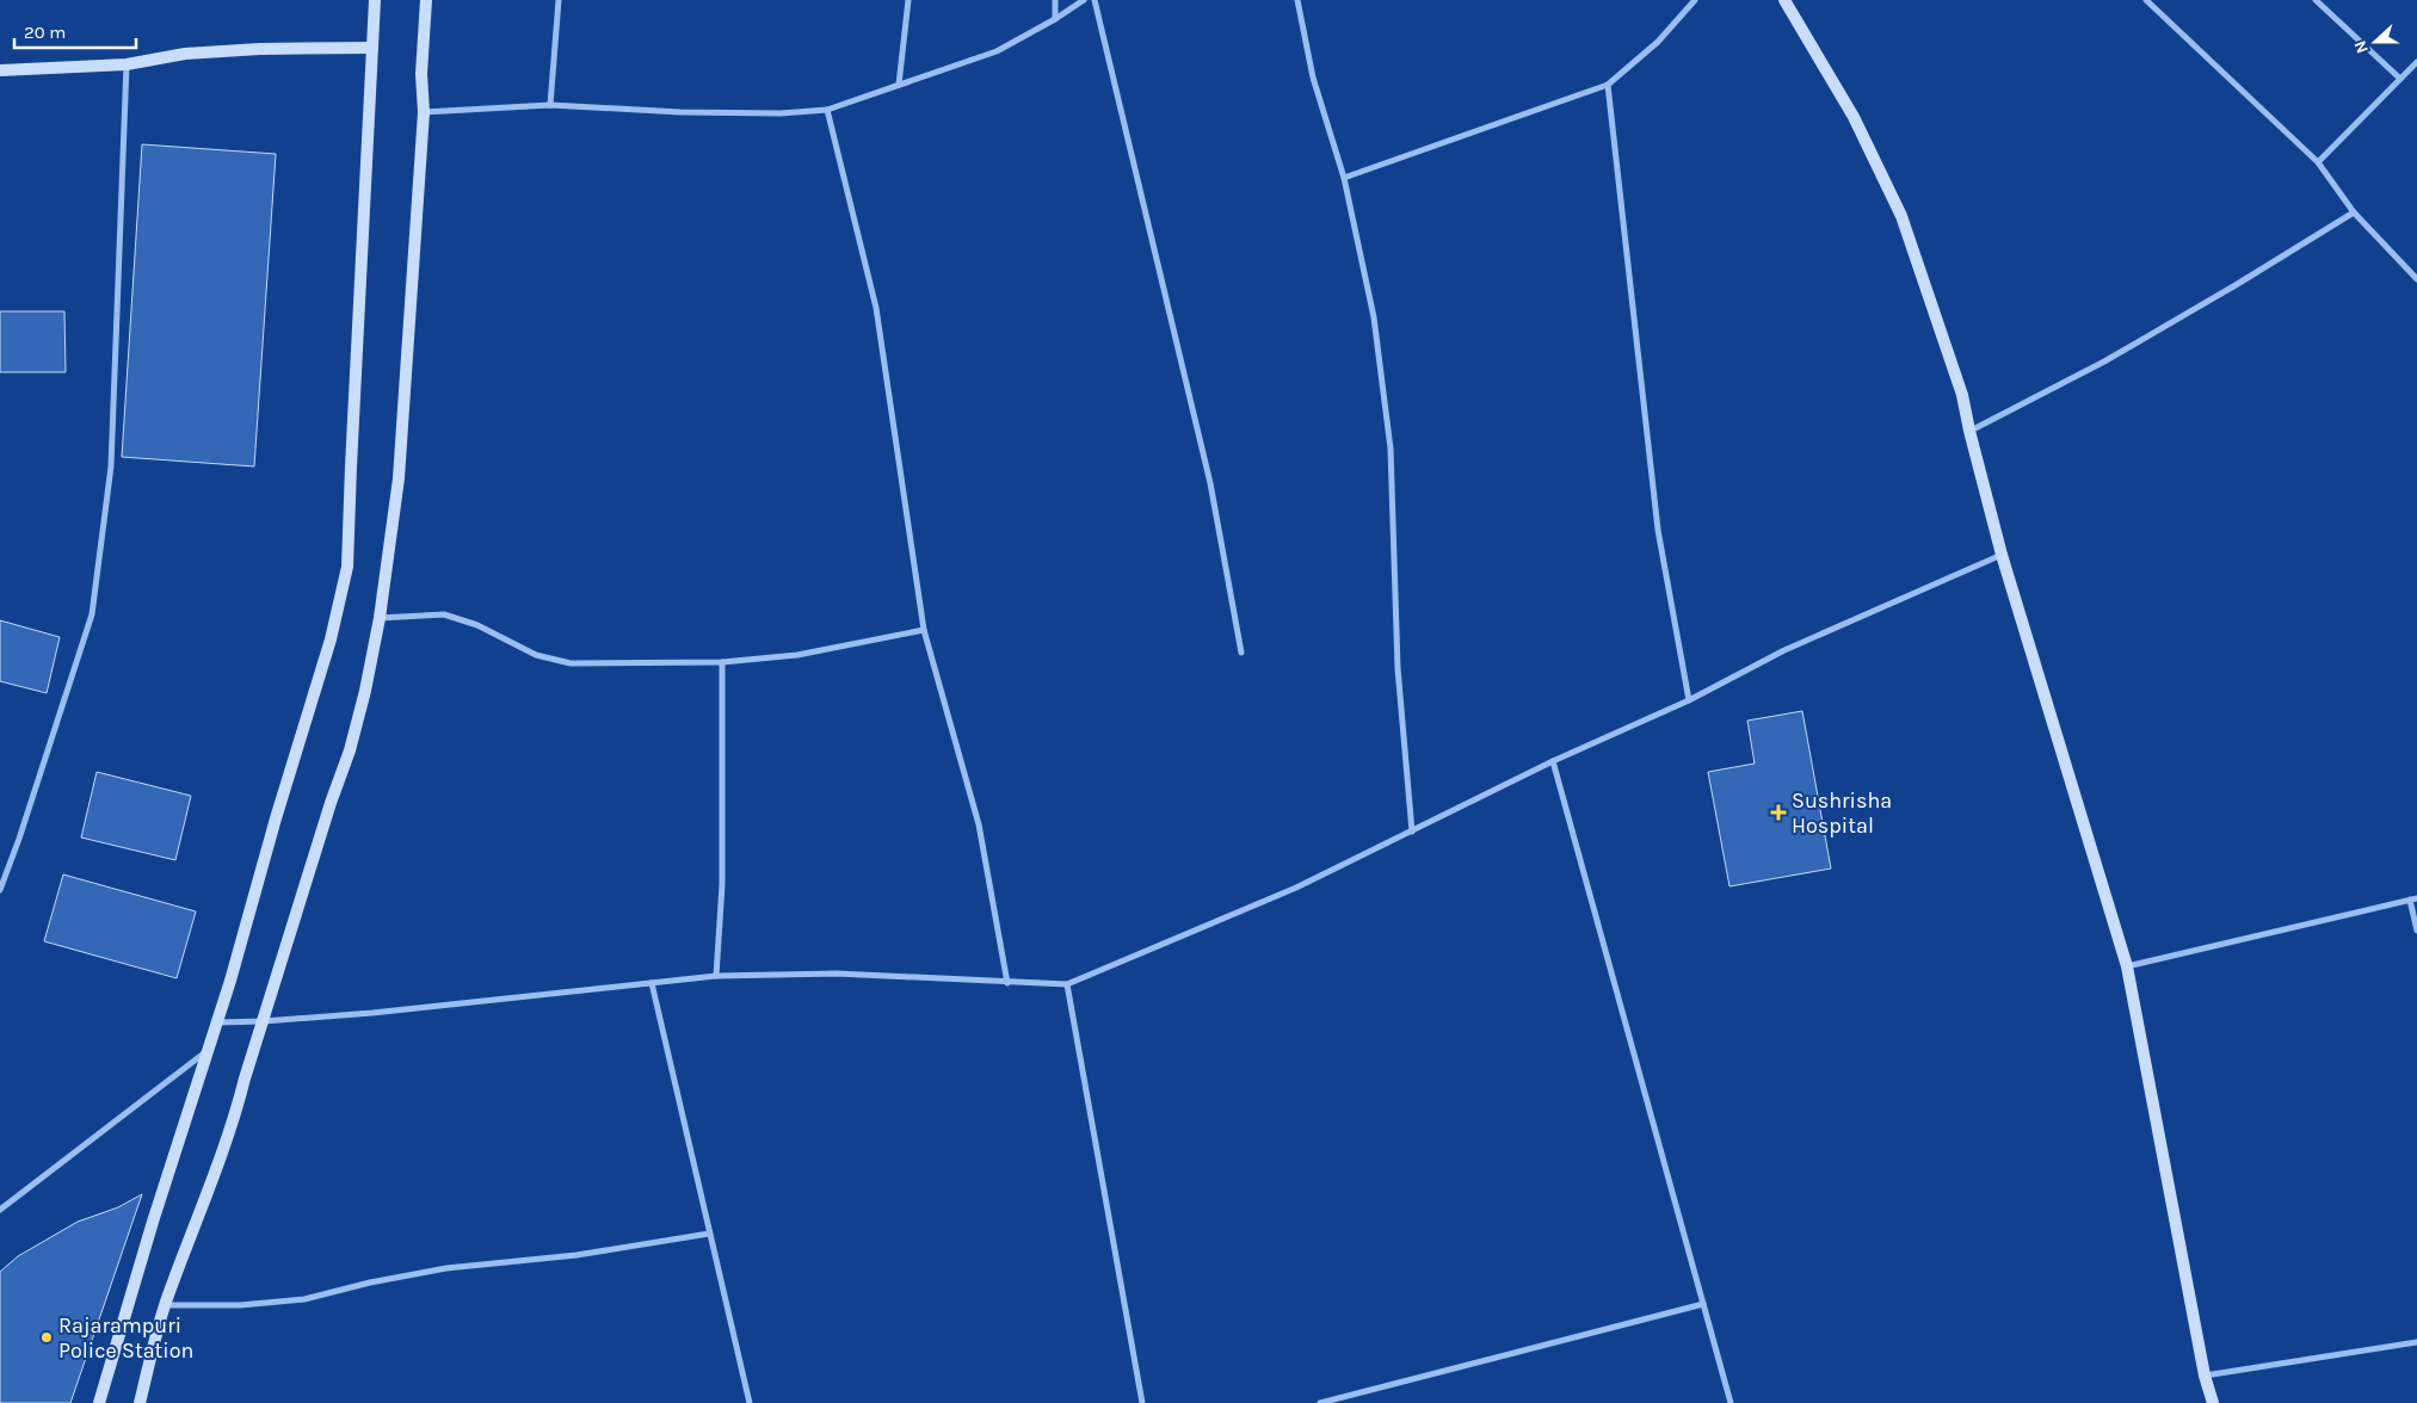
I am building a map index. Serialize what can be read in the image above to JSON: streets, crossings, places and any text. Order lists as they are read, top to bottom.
{
  "places": {
    "health": ["Sushrisha Hospital"],
    "other": ["Rajarampuri Police Station"]
  },
  "scale_bar": "20 m",
  "north": "left"
}
